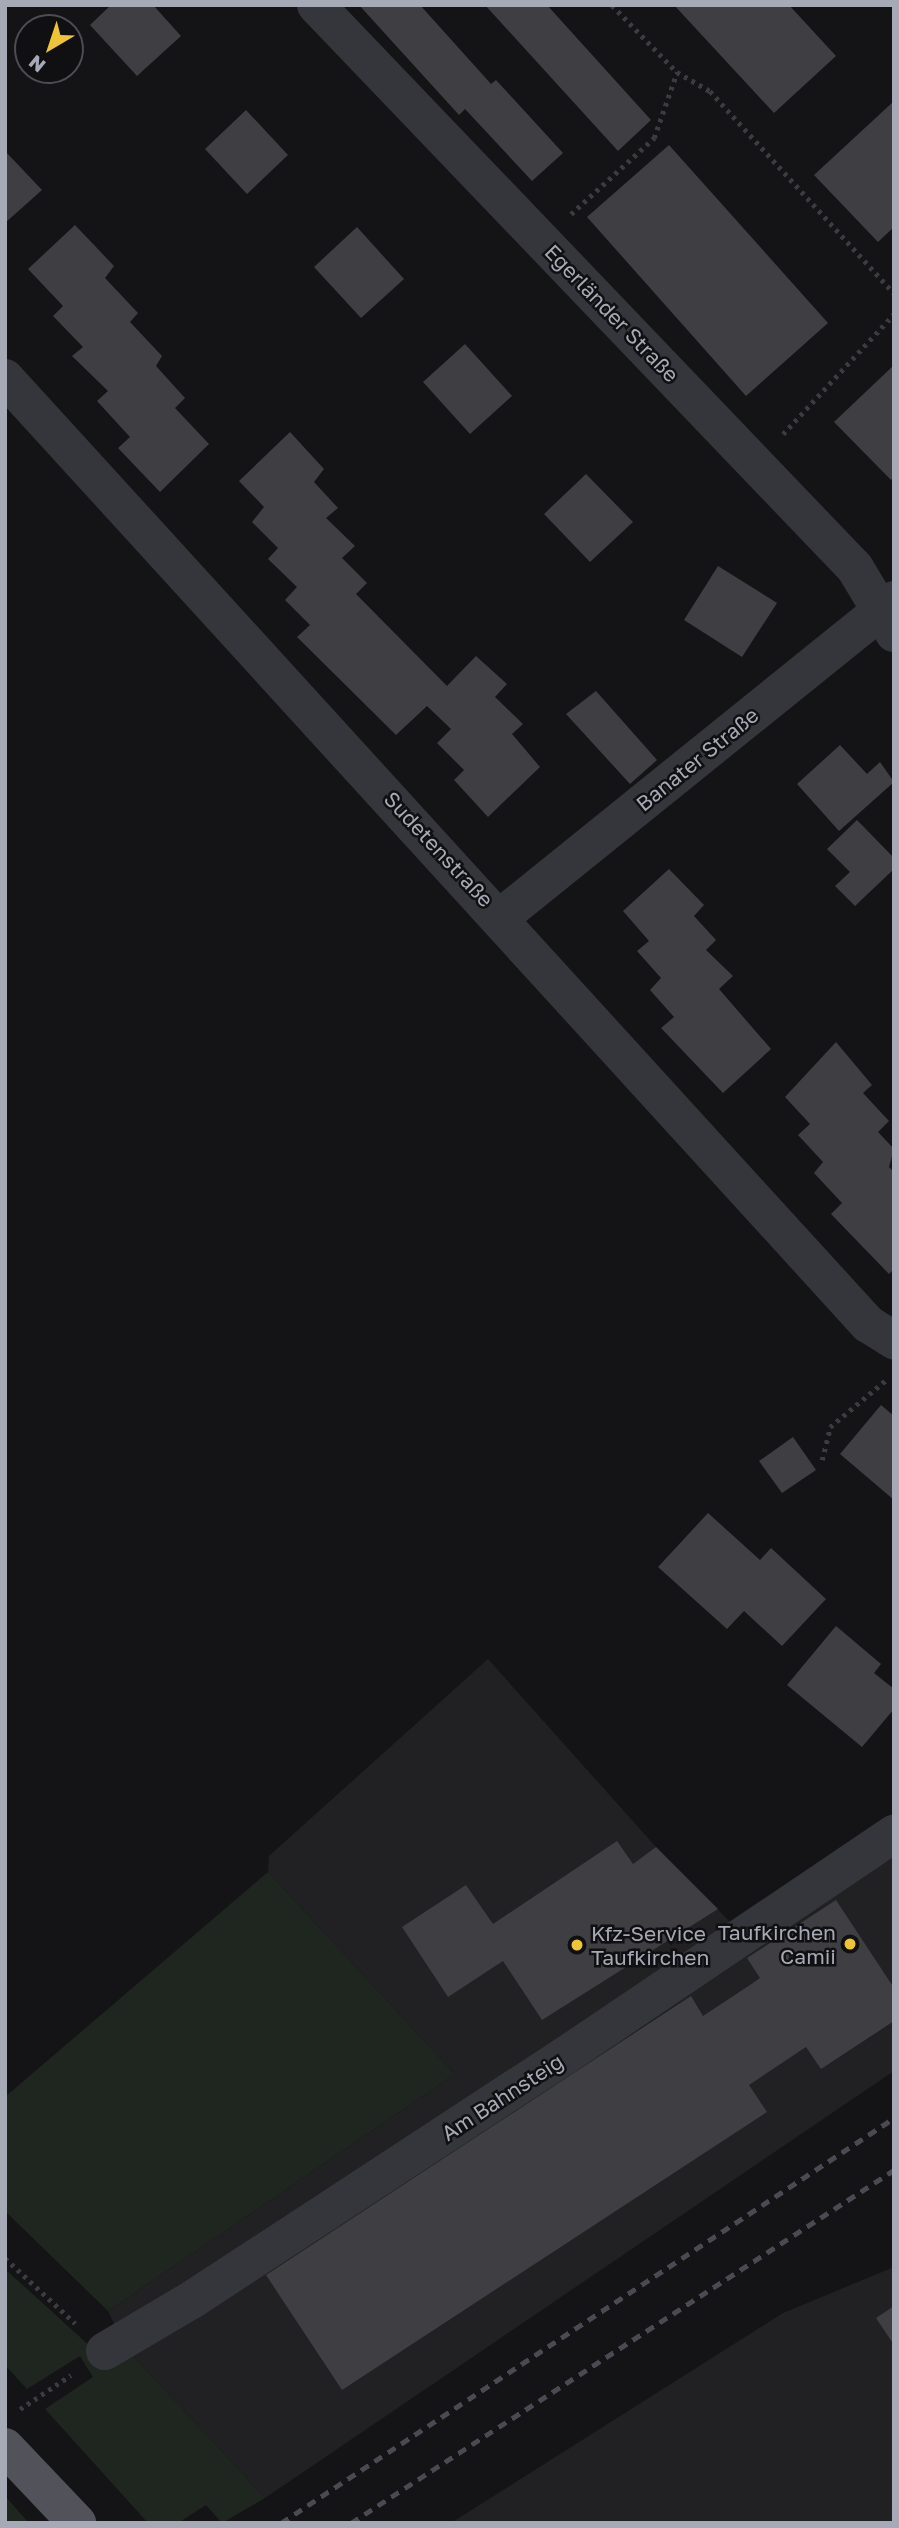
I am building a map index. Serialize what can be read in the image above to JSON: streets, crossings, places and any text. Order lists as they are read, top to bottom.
{
  "streets": {
    "street": [
      "Egerländer Straße",
      "Banater Straße",
      "Sudetenstraße",
      "Am Bahnsteig"
    ]
  },
  "crossings": [
    ["Egerländer Straße", "Banater Straße"],
    ["Banater Straße", "Sudetenstraße"]
  ],
  "places": ["Taufkirchen Camii", "Kfz-Service Taufkirchen"],
  "north": "bottom left"
}
